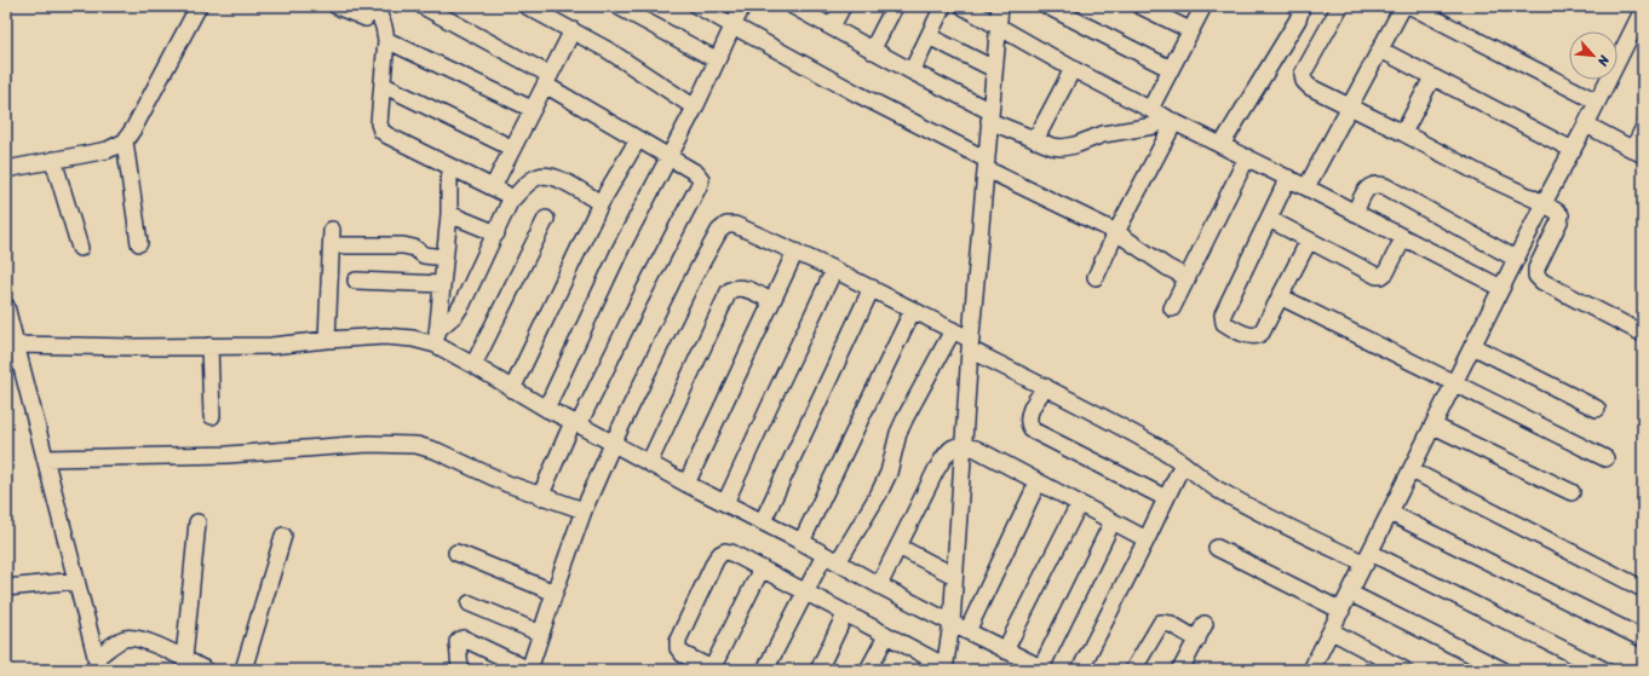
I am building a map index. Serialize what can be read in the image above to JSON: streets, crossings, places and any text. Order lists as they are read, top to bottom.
{
  "north": "bottom right"
}
